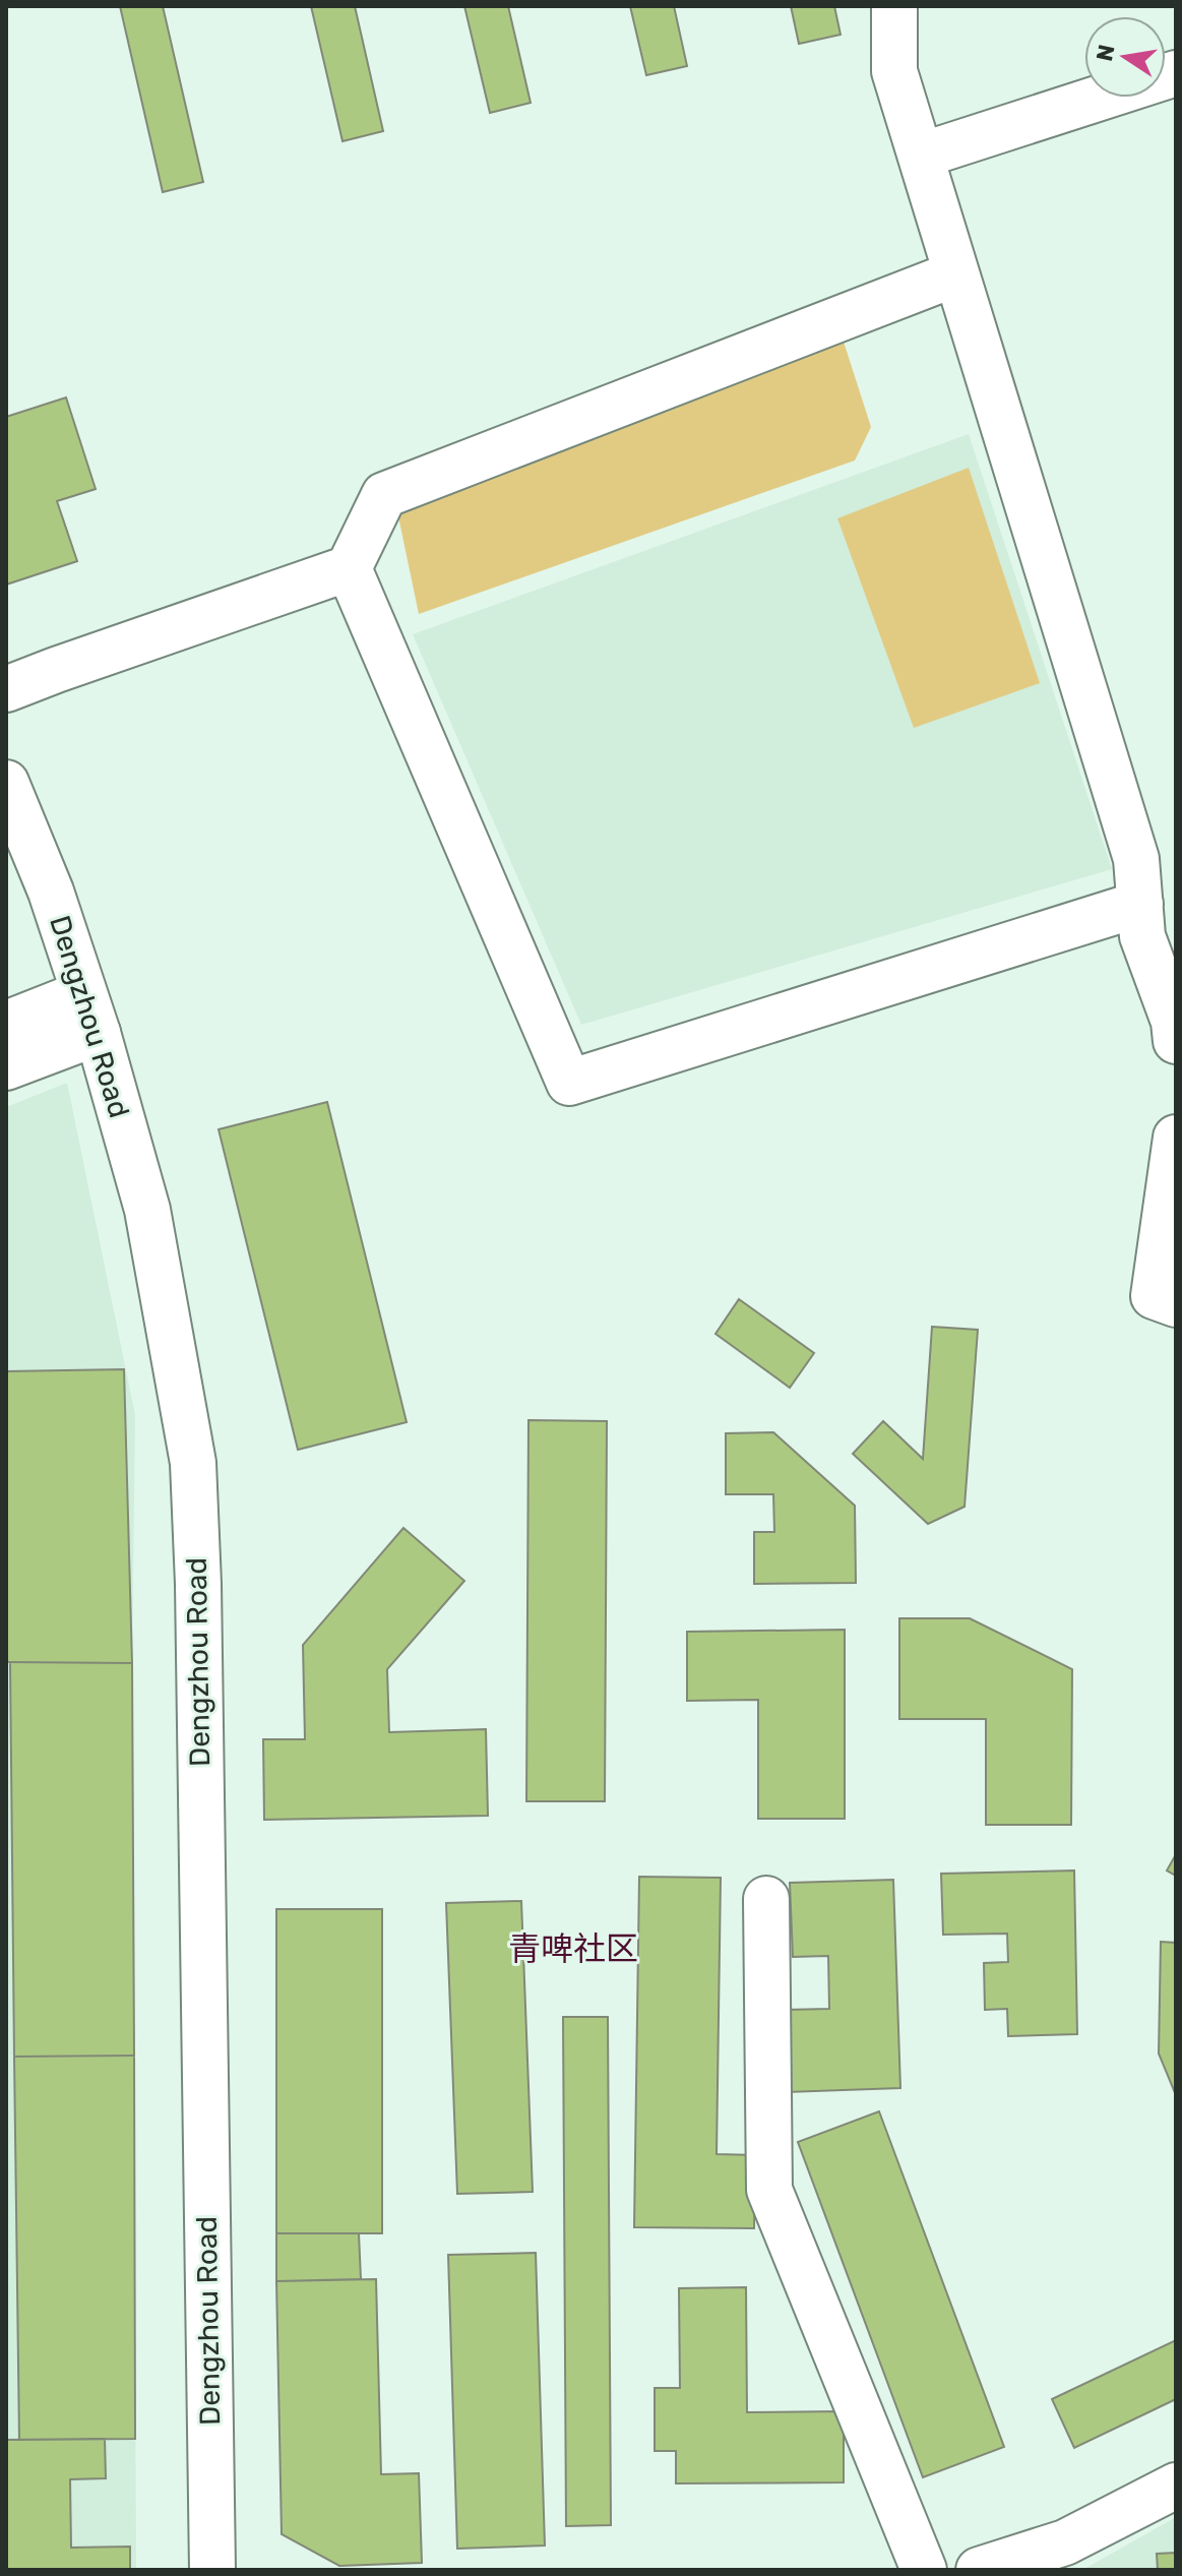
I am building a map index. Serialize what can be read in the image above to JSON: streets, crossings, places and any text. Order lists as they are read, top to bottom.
{
  "streets": {
    "main road": ["Dengzhou Road"]
  },
  "districts": ["青啤社区"],
  "north": "left"
}
